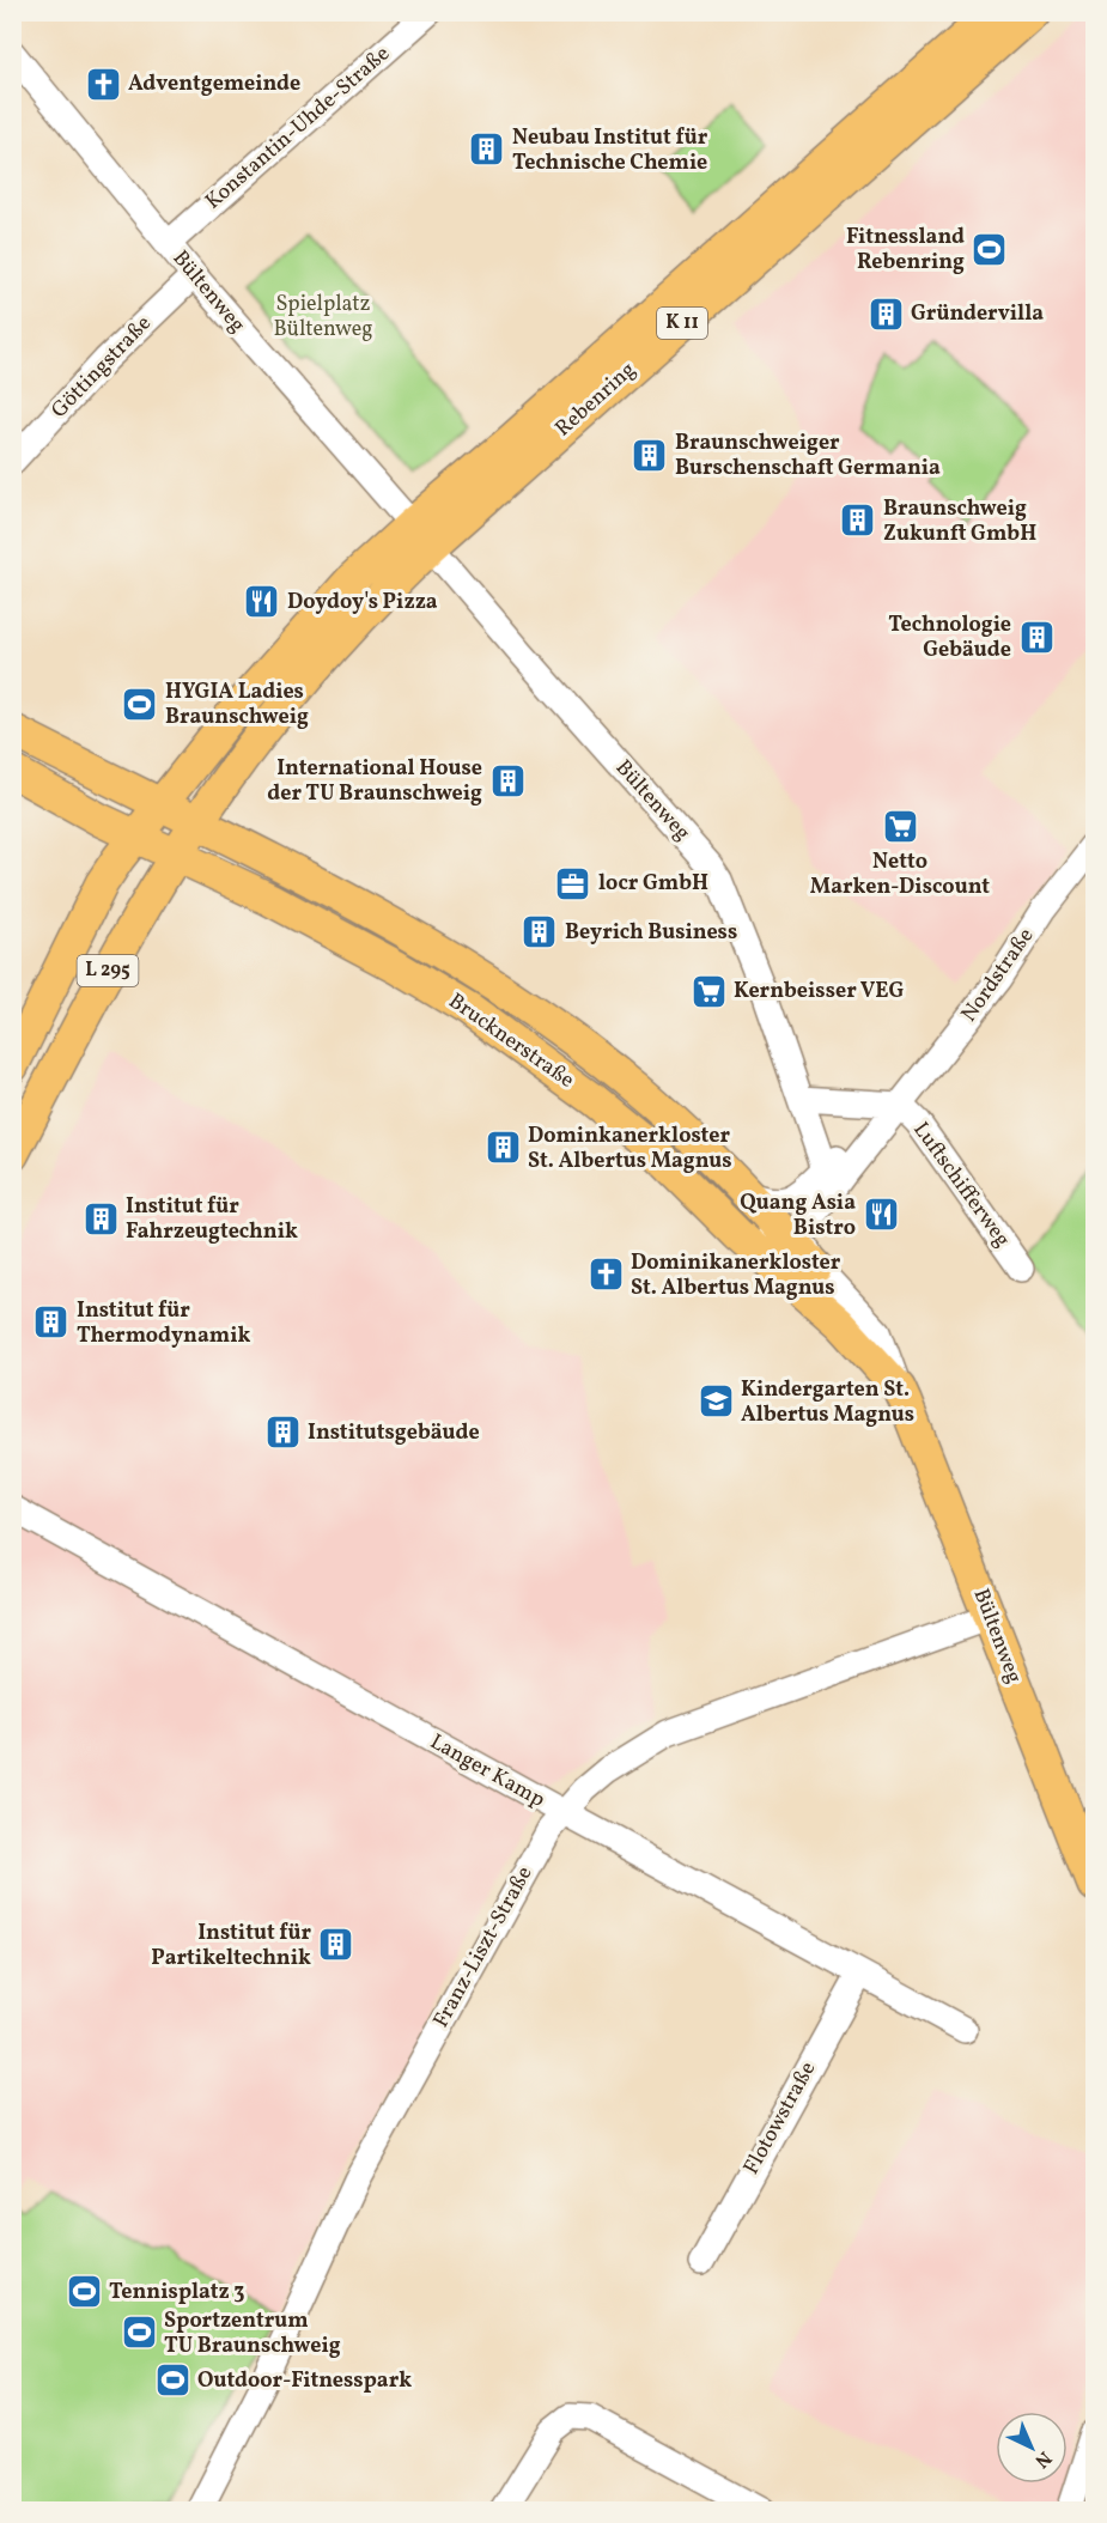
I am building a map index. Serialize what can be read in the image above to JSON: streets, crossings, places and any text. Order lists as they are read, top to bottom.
{
  "streets": {
    "main road": [
      "Bültenweg",
      "K 11",
      "Rebenring",
      "L 295",
      "Brucknerstraße"
    ],
    "street": [
      "Konstantin-Uhde-Straße",
      "Göttingstraße",
      "Nordstraße",
      "Luftschifferweg",
      "Langer Kamp",
      "Franz-Liszt-Straße",
      "Flotowstraße"
    ]
  },
  "crossings": [
    ["Konstantin-Uhde-Straße", "Bültenweg"],
    ["Bültenweg", "Göttingstraße"],
    ["Bültenweg", "Rebenring"],
    ["Bültenweg", "Nordstraße"],
    ["Bültenweg", "Brucknerstraße"],
    ["Bültenweg", "Franz-Liszt-Straße"],
    ["K 11", "Rebenring"],
    ["K 11", "L 295"],
    ["K 11", "Brucknerstraße"],
    ["Rebenring", "L 295"],
    ["Rebenring", "Brucknerstraße"],
    ["L 295", "Brucknerstraße"],
    ["Nordstraße", "Brucknerstraße"],
    ["Nordstraße", "Luftschifferweg"],
    ["Langer Kamp", "Franz-Liszt-Straße"],
    ["Langer Kamp", "Flotowstraße"]
  ],
  "parks": ["Spielplatz Bültenweg"],
  "places": {
    "church": ["Adventgemeinde", "Dominikanerkloster St. Albertus Magnus"],
    "building": [
      "Neubau Institut für Technische Chemie",
      "Gründervilla",
      "Braunschweiger Burschenschaft Germania",
      "Braunschweig Zukunft GmbH",
      "Technologie Gebäude",
      "International House der TU Braunschweig",
      "Beyrich Business",
      "Dominkanerkloster St. Albertus Magnus",
      "Institut für Fahrzeugtechnik",
      "Institut für Thermodynamik",
      "Institutsgebäude",
      "Institut für Partikeltechnik"
    ],
    "sports": [
      "Fitnessland Rebenring",
      "HYGIA Ladies Braunschweig",
      "Tennisplatz 3",
      "Sportzentrum TU Braunschweig",
      "Outdoor-Fitnesspark"
    ],
    "restaurant": ["Doydoy's Pizza", "Quang Asia Bistro"],
    "supermarket": ["Netto Marken-Discount", "Kernbeisser VEG"],
    "office": ["locr GmbH"],
    "school or university": ["Kindergarten St. Albertus Magnus"]
  },
  "north": "bottom right"
}
